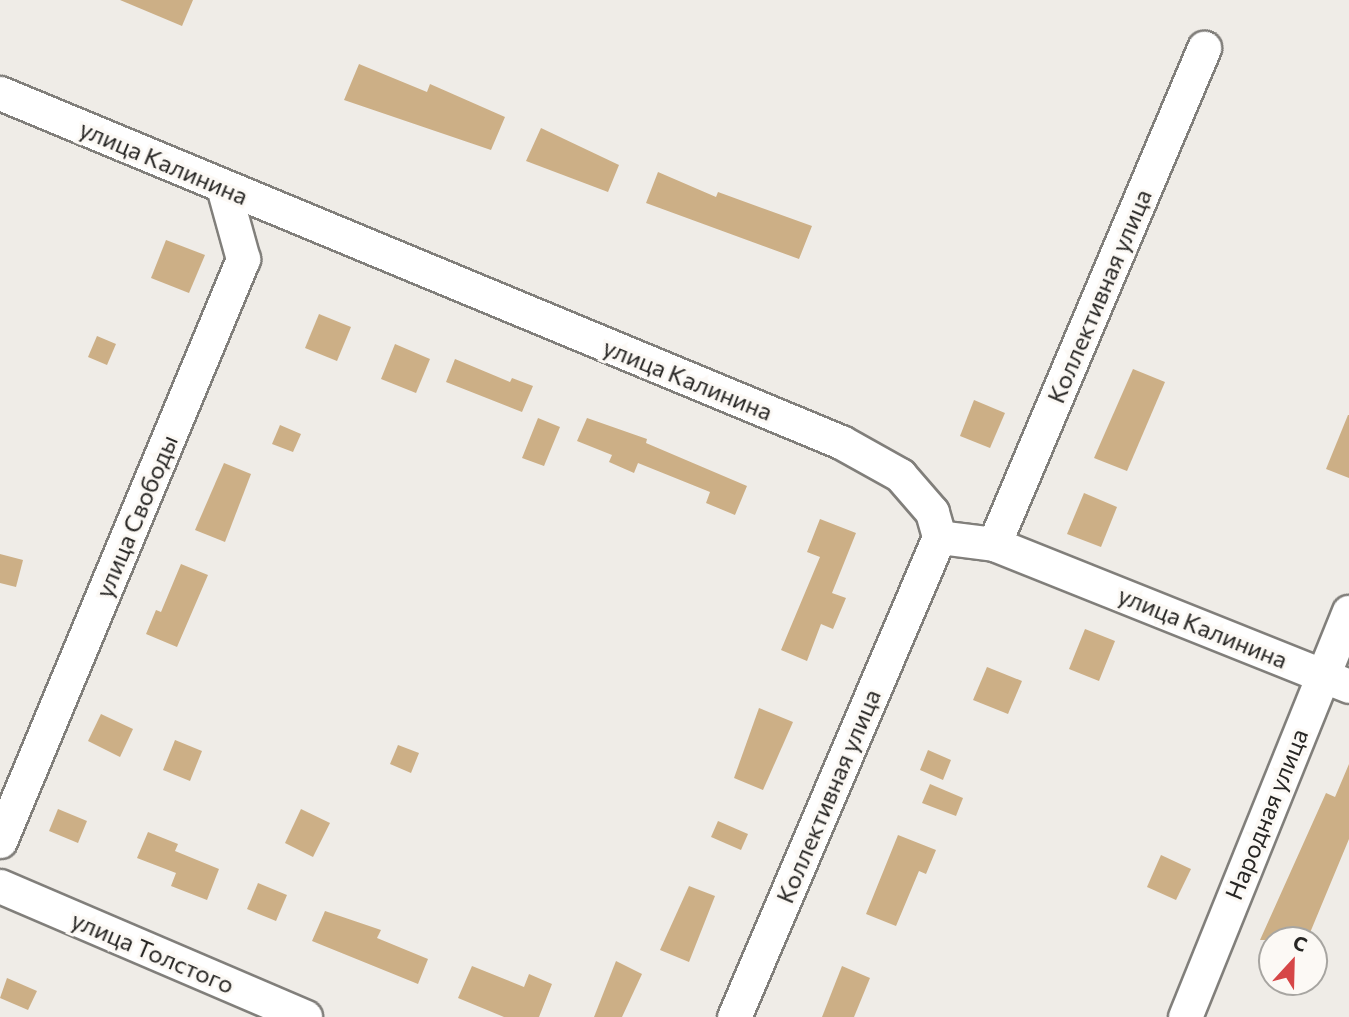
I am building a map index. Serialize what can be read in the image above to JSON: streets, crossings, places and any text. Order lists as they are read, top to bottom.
{
  "streets": {
    "street": [
      "улица Калинина",
      "Коллективная улица",
      "улица Свободы",
      "Народная улица",
      "улица Толстого"
    ]
  },
  "crossings": [
    ["улица Калинина", "Коллективная улица"],
    ["улица Калинина", "улица Свободы"],
    ["улица Калинина", "Народная улица"]
  ],
  "north": "top"
}
